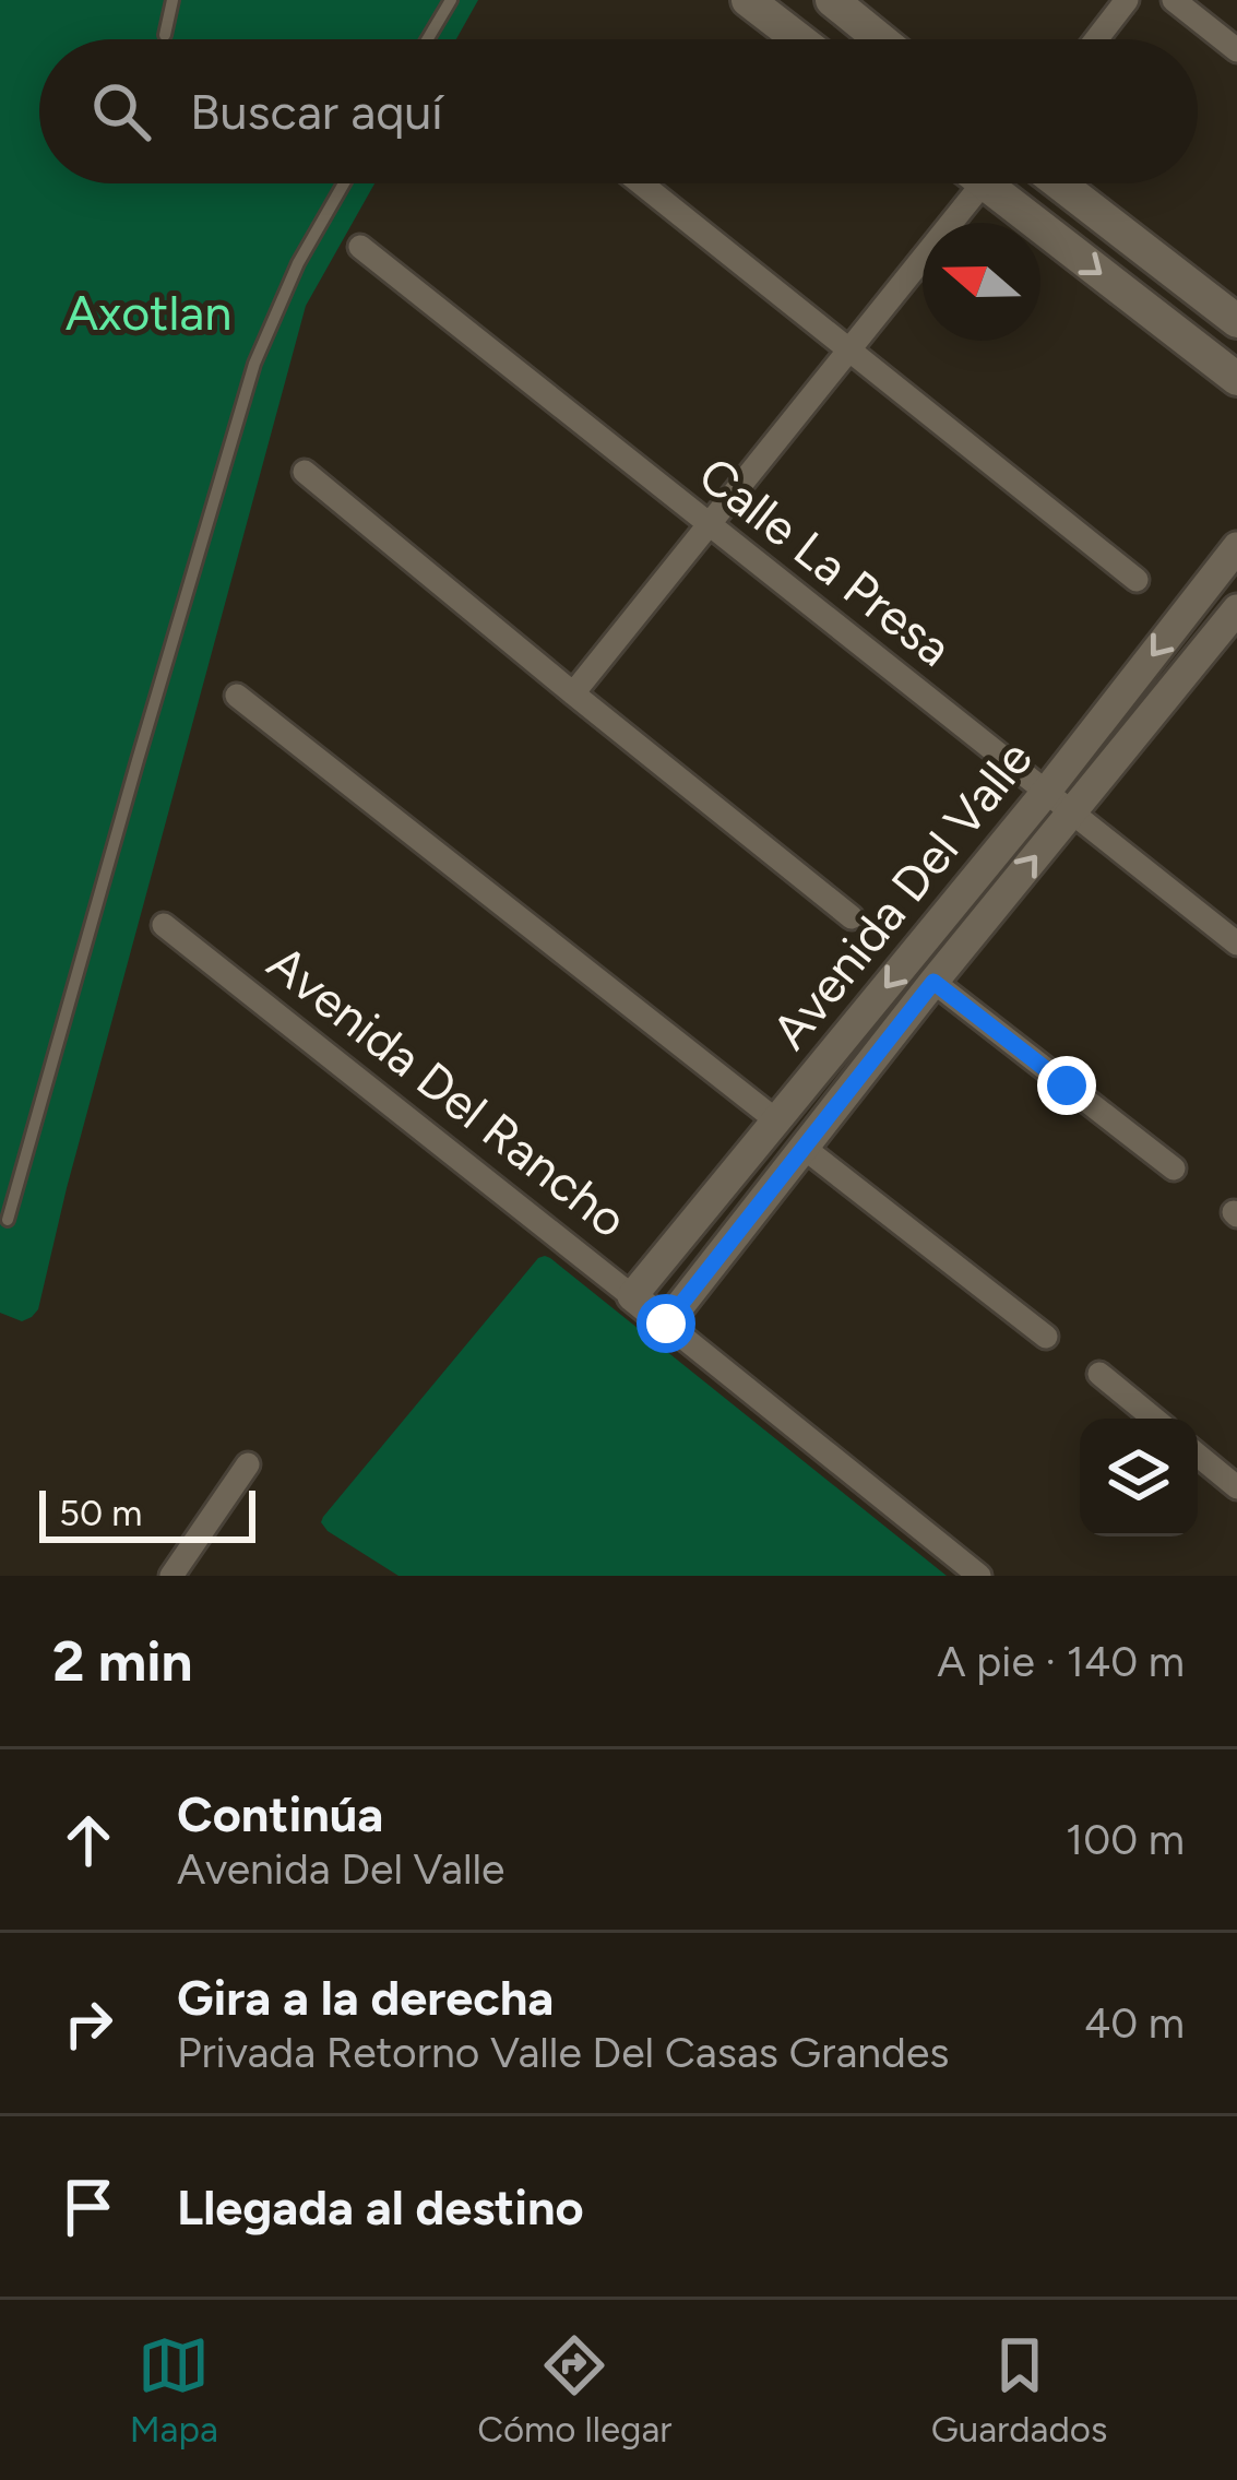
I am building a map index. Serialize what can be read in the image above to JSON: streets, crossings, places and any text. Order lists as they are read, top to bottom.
{
  "streets": {
    "street": ["Calle La Presa", "Avenida Del Valle", "Avenida Del Rancho"]
  },
  "crossings": [
    ["Calle La Presa", "Avenida Del Valle"],
    ["Avenida Del Valle", "Avenida Del Rancho"]
  ],
  "parks": ["Axotlan"],
  "scale_bar": "50 m",
  "north": "left",
  "page": {
    "search": "Buscar aquí",
    "scale": "50 m",
    "heading": ["2 min", "A pie · 140 m"],
    "list": [
      ["Continúa", "Avenida Del Valle", "100 m"],
      ["Gira a la derecha", "Privada Retorno Valle Del Casas Grandes", "40 m"],
      "Llegada al destino"
    ],
    "nav": ["Mapa", "Cómo llegar", "Guardados"]
  }
}
